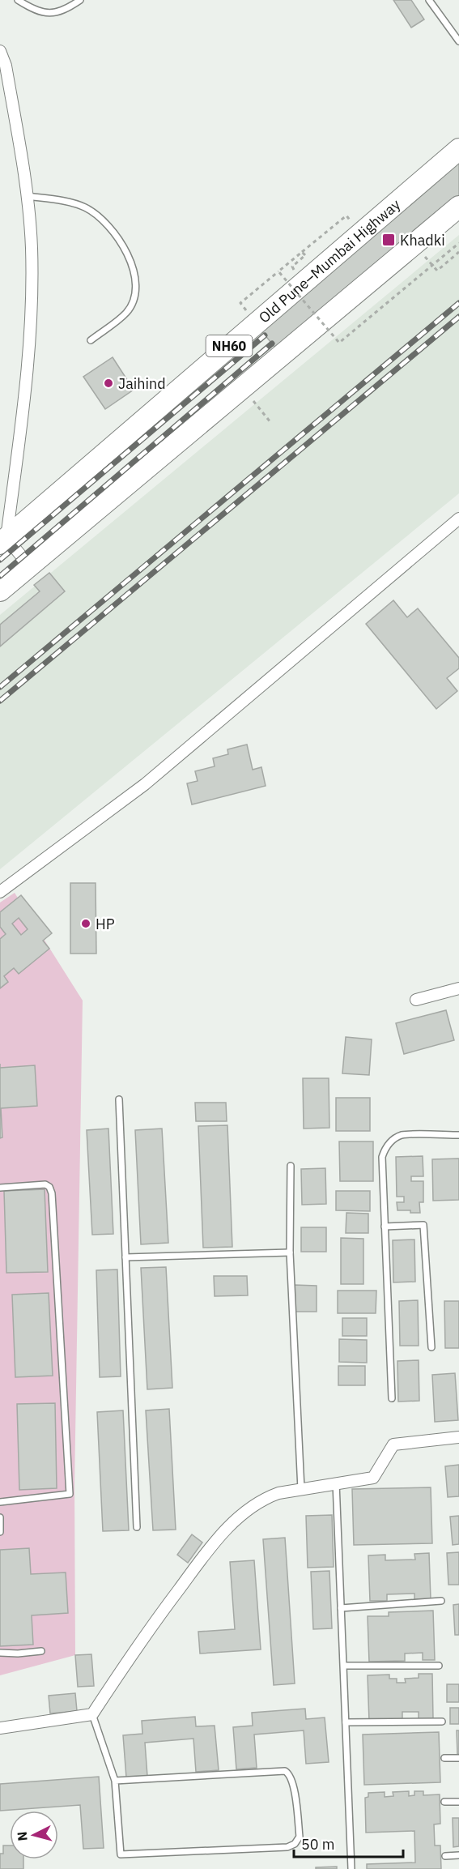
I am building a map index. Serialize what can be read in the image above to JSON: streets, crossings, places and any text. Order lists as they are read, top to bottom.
{
  "streets": {
    "highway": ["Old Pune–Mumbai Highway", "NH60"]
  },
  "places": {
    "transit": ["Khadki"],
    "other": ["Jaihind", "HP"]
  },
  "scale_bar": "50 m",
  "north": "left"
}
